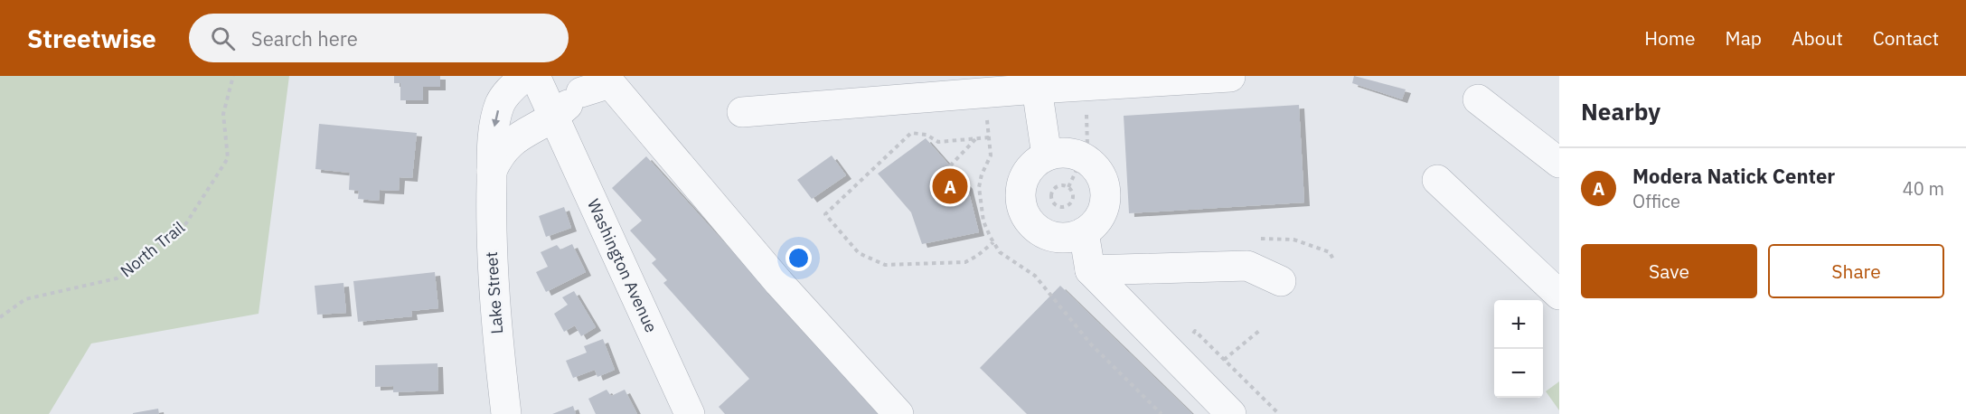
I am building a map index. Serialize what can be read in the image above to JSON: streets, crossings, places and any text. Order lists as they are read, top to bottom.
{
  "streets": {
    "street": ["Washington Avenue", "Lake Street"],
    "path": ["North Trail"]
  },
  "page": {
    "header": "Streetwise",
    "search": "Search here",
    "nav": [
      "Home",
      "Map",
      "About",
      "Contact"
    ],
    "heading": "Nearby",
    "list": [
      {
        "mark": "A",
        "name": "Modera Natick Center",
        "note": "Office",
        "value": "40 m"
      }
    ],
    "pins": "A",
    "buttons": ["Save", "Share"],
    "map_buttons": ["+", "−"]
  }
}
